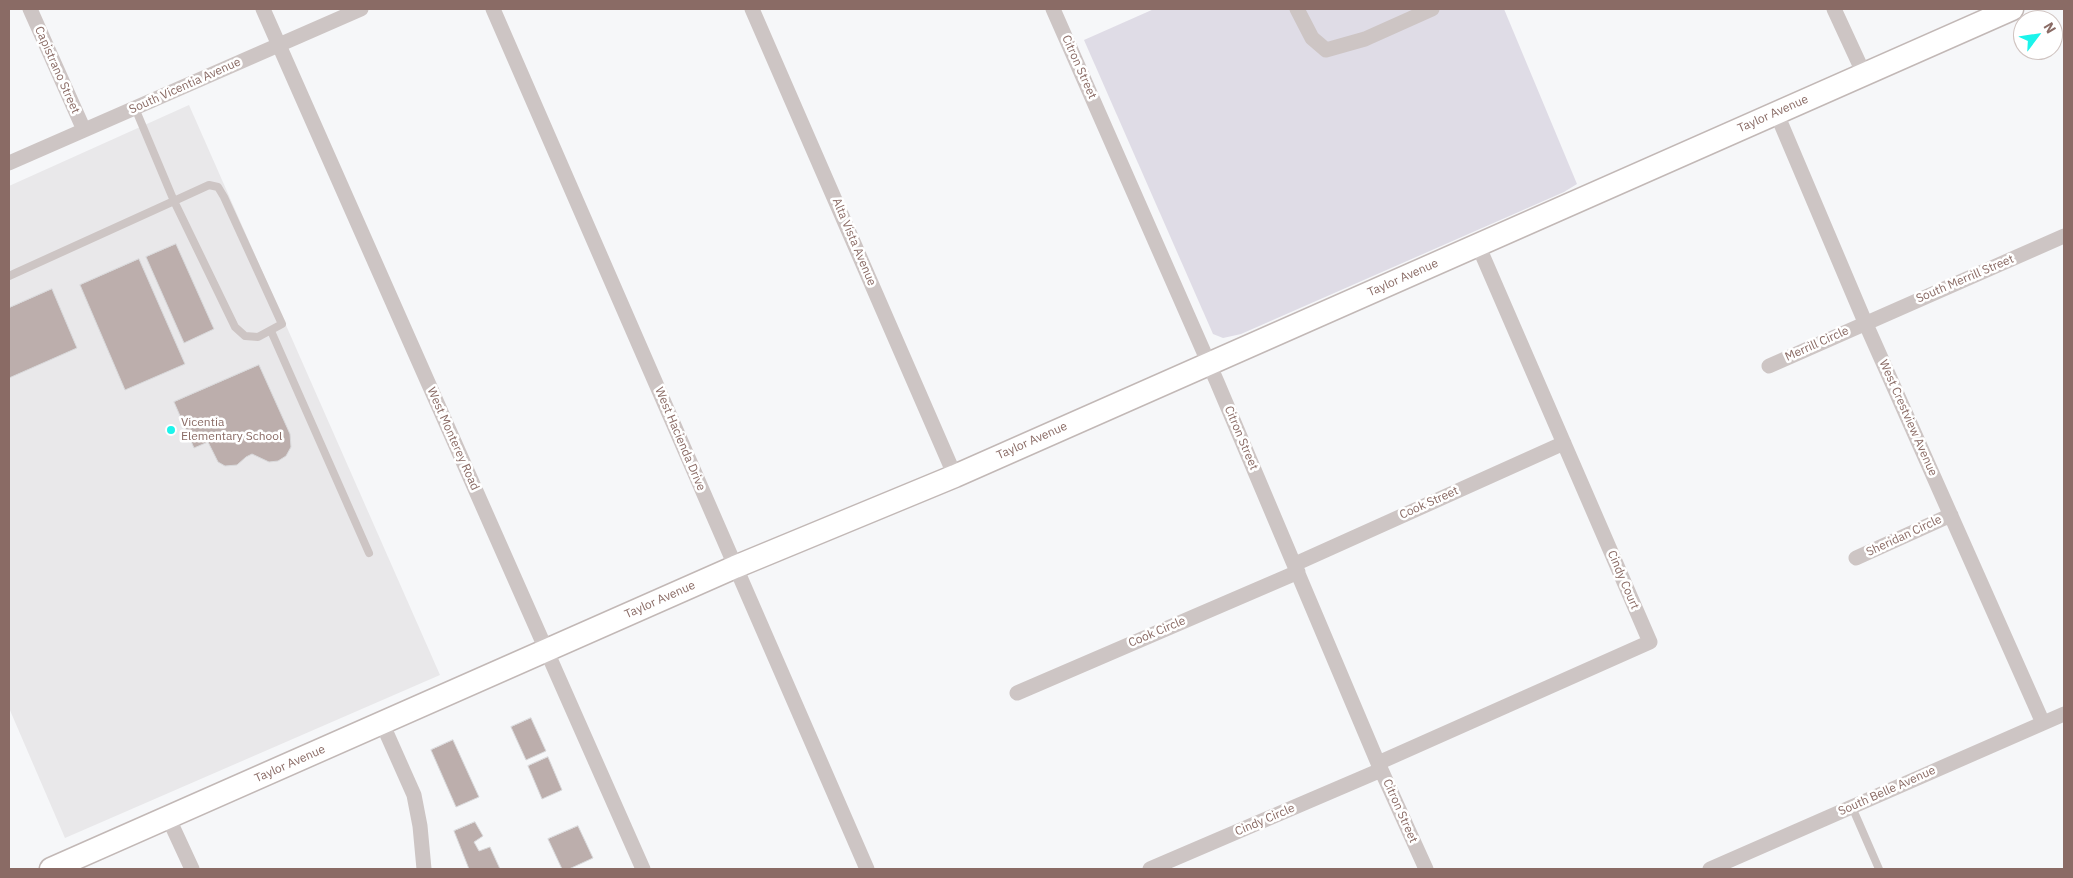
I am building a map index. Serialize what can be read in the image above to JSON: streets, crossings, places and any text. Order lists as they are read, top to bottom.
{
  "streets": {
    "street": [
      "Citron Street",
      "Capistrano Street",
      "South Vicentia Avenue",
      "Taylor Avenue",
      "Alta Vista Avenue",
      "South Merrill Street",
      "Merrill Circle",
      "West Crestview Avenue",
      "West Monterey Road",
      "West Hacienda Drive",
      "Cook Street",
      "Sheridan Circle",
      "Cindy Court",
      "Cook Circle",
      "South Belle Avenue",
      "Cindy Circle"
    ]
  },
  "crossings": [
    ["Citron Street", "Taylor Avenue"],
    ["Citron Street", "Cook Street"],
    ["Citron Street", "Cindy Court"],
    ["Citron Street", "Cook Circle"],
    ["Citron Street", "Cindy Circle"],
    ["Capistrano Street", "South Vicentia Avenue"],
    ["South Vicentia Avenue", "West Monterey Road"],
    ["Taylor Avenue", "Alta Vista Avenue"],
    ["Taylor Avenue", "West Crestview Avenue"],
    ["Taylor Avenue", "West Monterey Road"],
    ["Taylor Avenue", "West Hacienda Drive"],
    ["Taylor Avenue", "Cindy Court"],
    ["South Merrill Street", "Merrill Circle"],
    ["South Merrill Street", "West Crestview Avenue"],
    ["Merrill Circle", "West Crestview Avenue"],
    ["West Crestview Avenue", "Sheridan Circle"],
    ["West Crestview Avenue", "South Belle Avenue"],
    ["Cook Street", "Cindy Court"],
    ["Cook Street", "Cook Circle"],
    ["Cindy Court", "Cindy Circle"]
  ],
  "places": ["Vicentia Elementary School"],
  "north": "top right"
}
